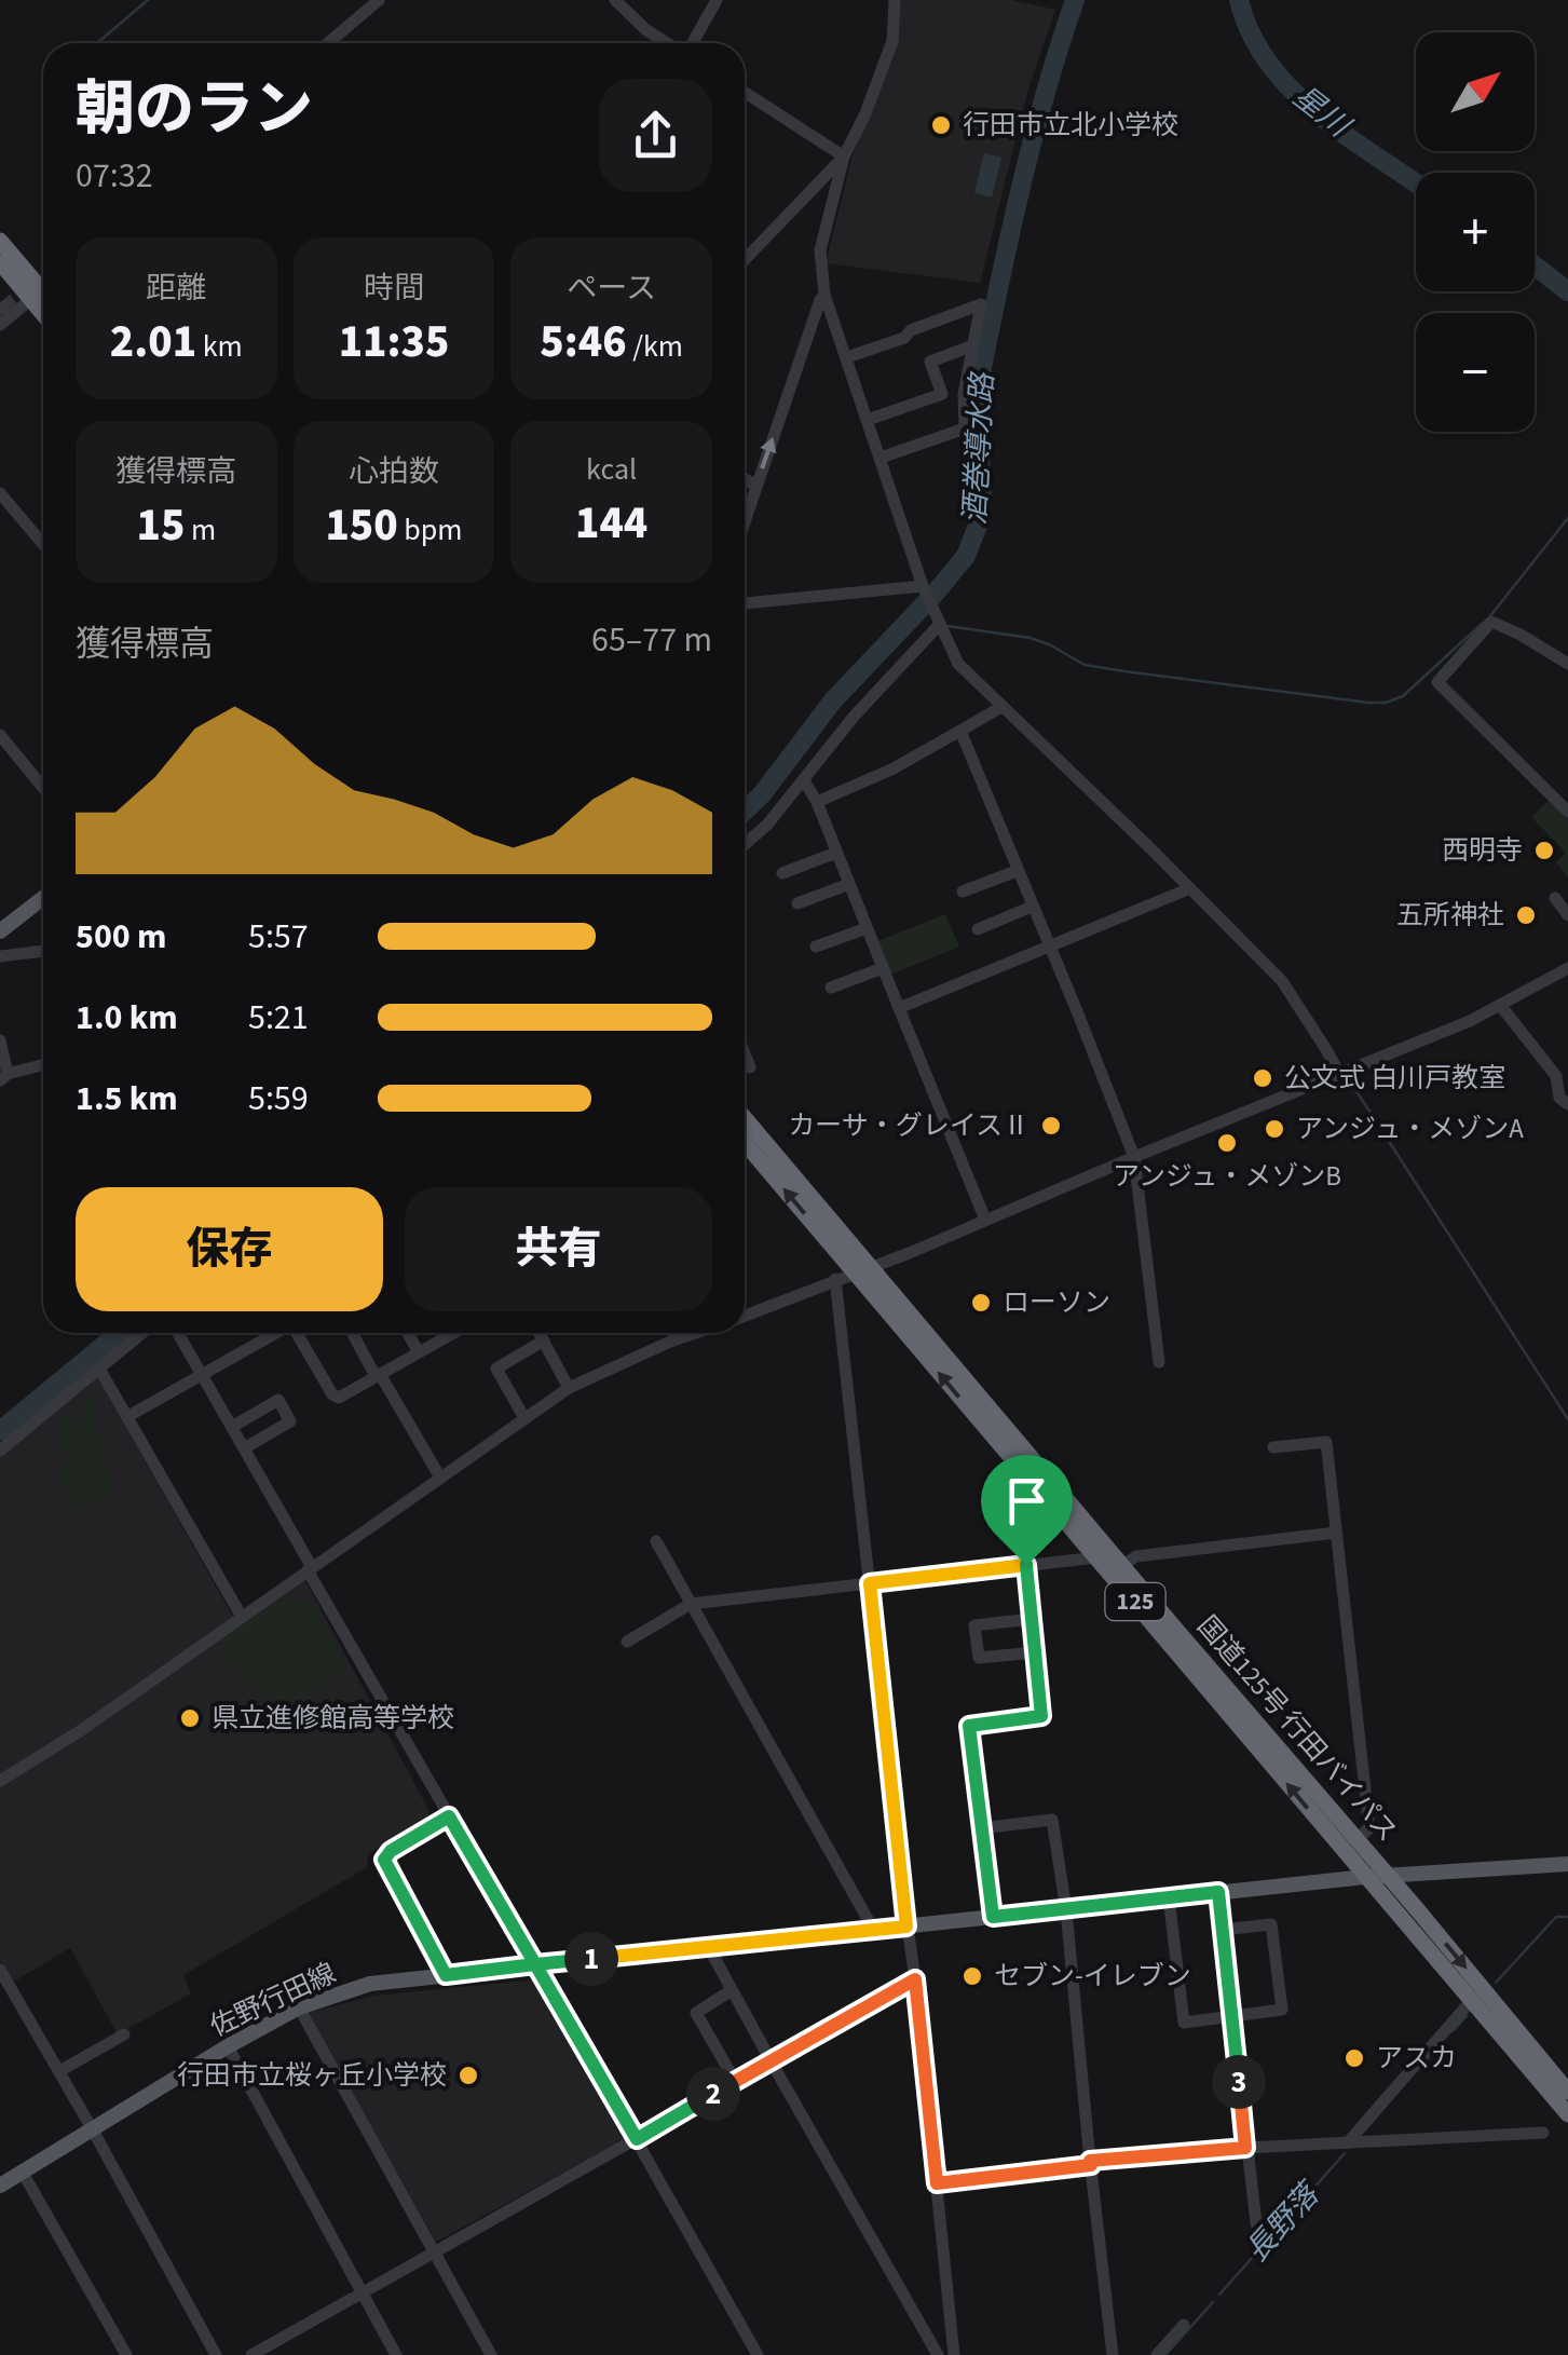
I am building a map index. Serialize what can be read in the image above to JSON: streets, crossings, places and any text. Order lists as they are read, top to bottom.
{
  "streets": {
    "highway": ["125", "国道125号 行田バイパス"],
    "main road": ["佐野行田線"]
  },
  "crossings": [
    ["国道125号 行田バイパス", "佐野行田線"]
  ],
  "water": ["星川", "酒巻導水路", "長野落"],
  "places": [
    "行田市立北小学校",
    "西明寺",
    "五所神社",
    "公文式 白川戸教室",
    "カーサ・グレイスⅡ",
    "アンジュ・メゾンA",
    "アンジュ・メゾンB",
    "ローソン",
    "県立進修館高等学校",
    "セブン-イレブン",
    "アスカ",
    "行田市立桜ヶ丘小学校"
  ],
  "north": "top right",
  "page": {
    "map_buttons": ["+", "−"],
    "heading": ["朝のラン", "07:32"],
    "stats": [
      ["距離", "2.01 km"],
      ["時間", "11:35"],
      ["ペース", "5:46 /km"],
      ["獲得標高", "15 m"],
      ["心拍数", "150 bpm"],
      ["kcal", "144"]
    ],
    "chart": ["獲得標高", "65–77 m"],
    "list": [
      {
        "name": "500 m",
        "note": "5:57"
      },
      {
        "name": "1.0 km",
        "note": "5:21"
      },
      {
        "name": "1.5 km",
        "note": "5:59"
      }
    ],
    "buttons": ["保存", "共有"],
    "pins": ["1", "3", "2"]
  }
}
